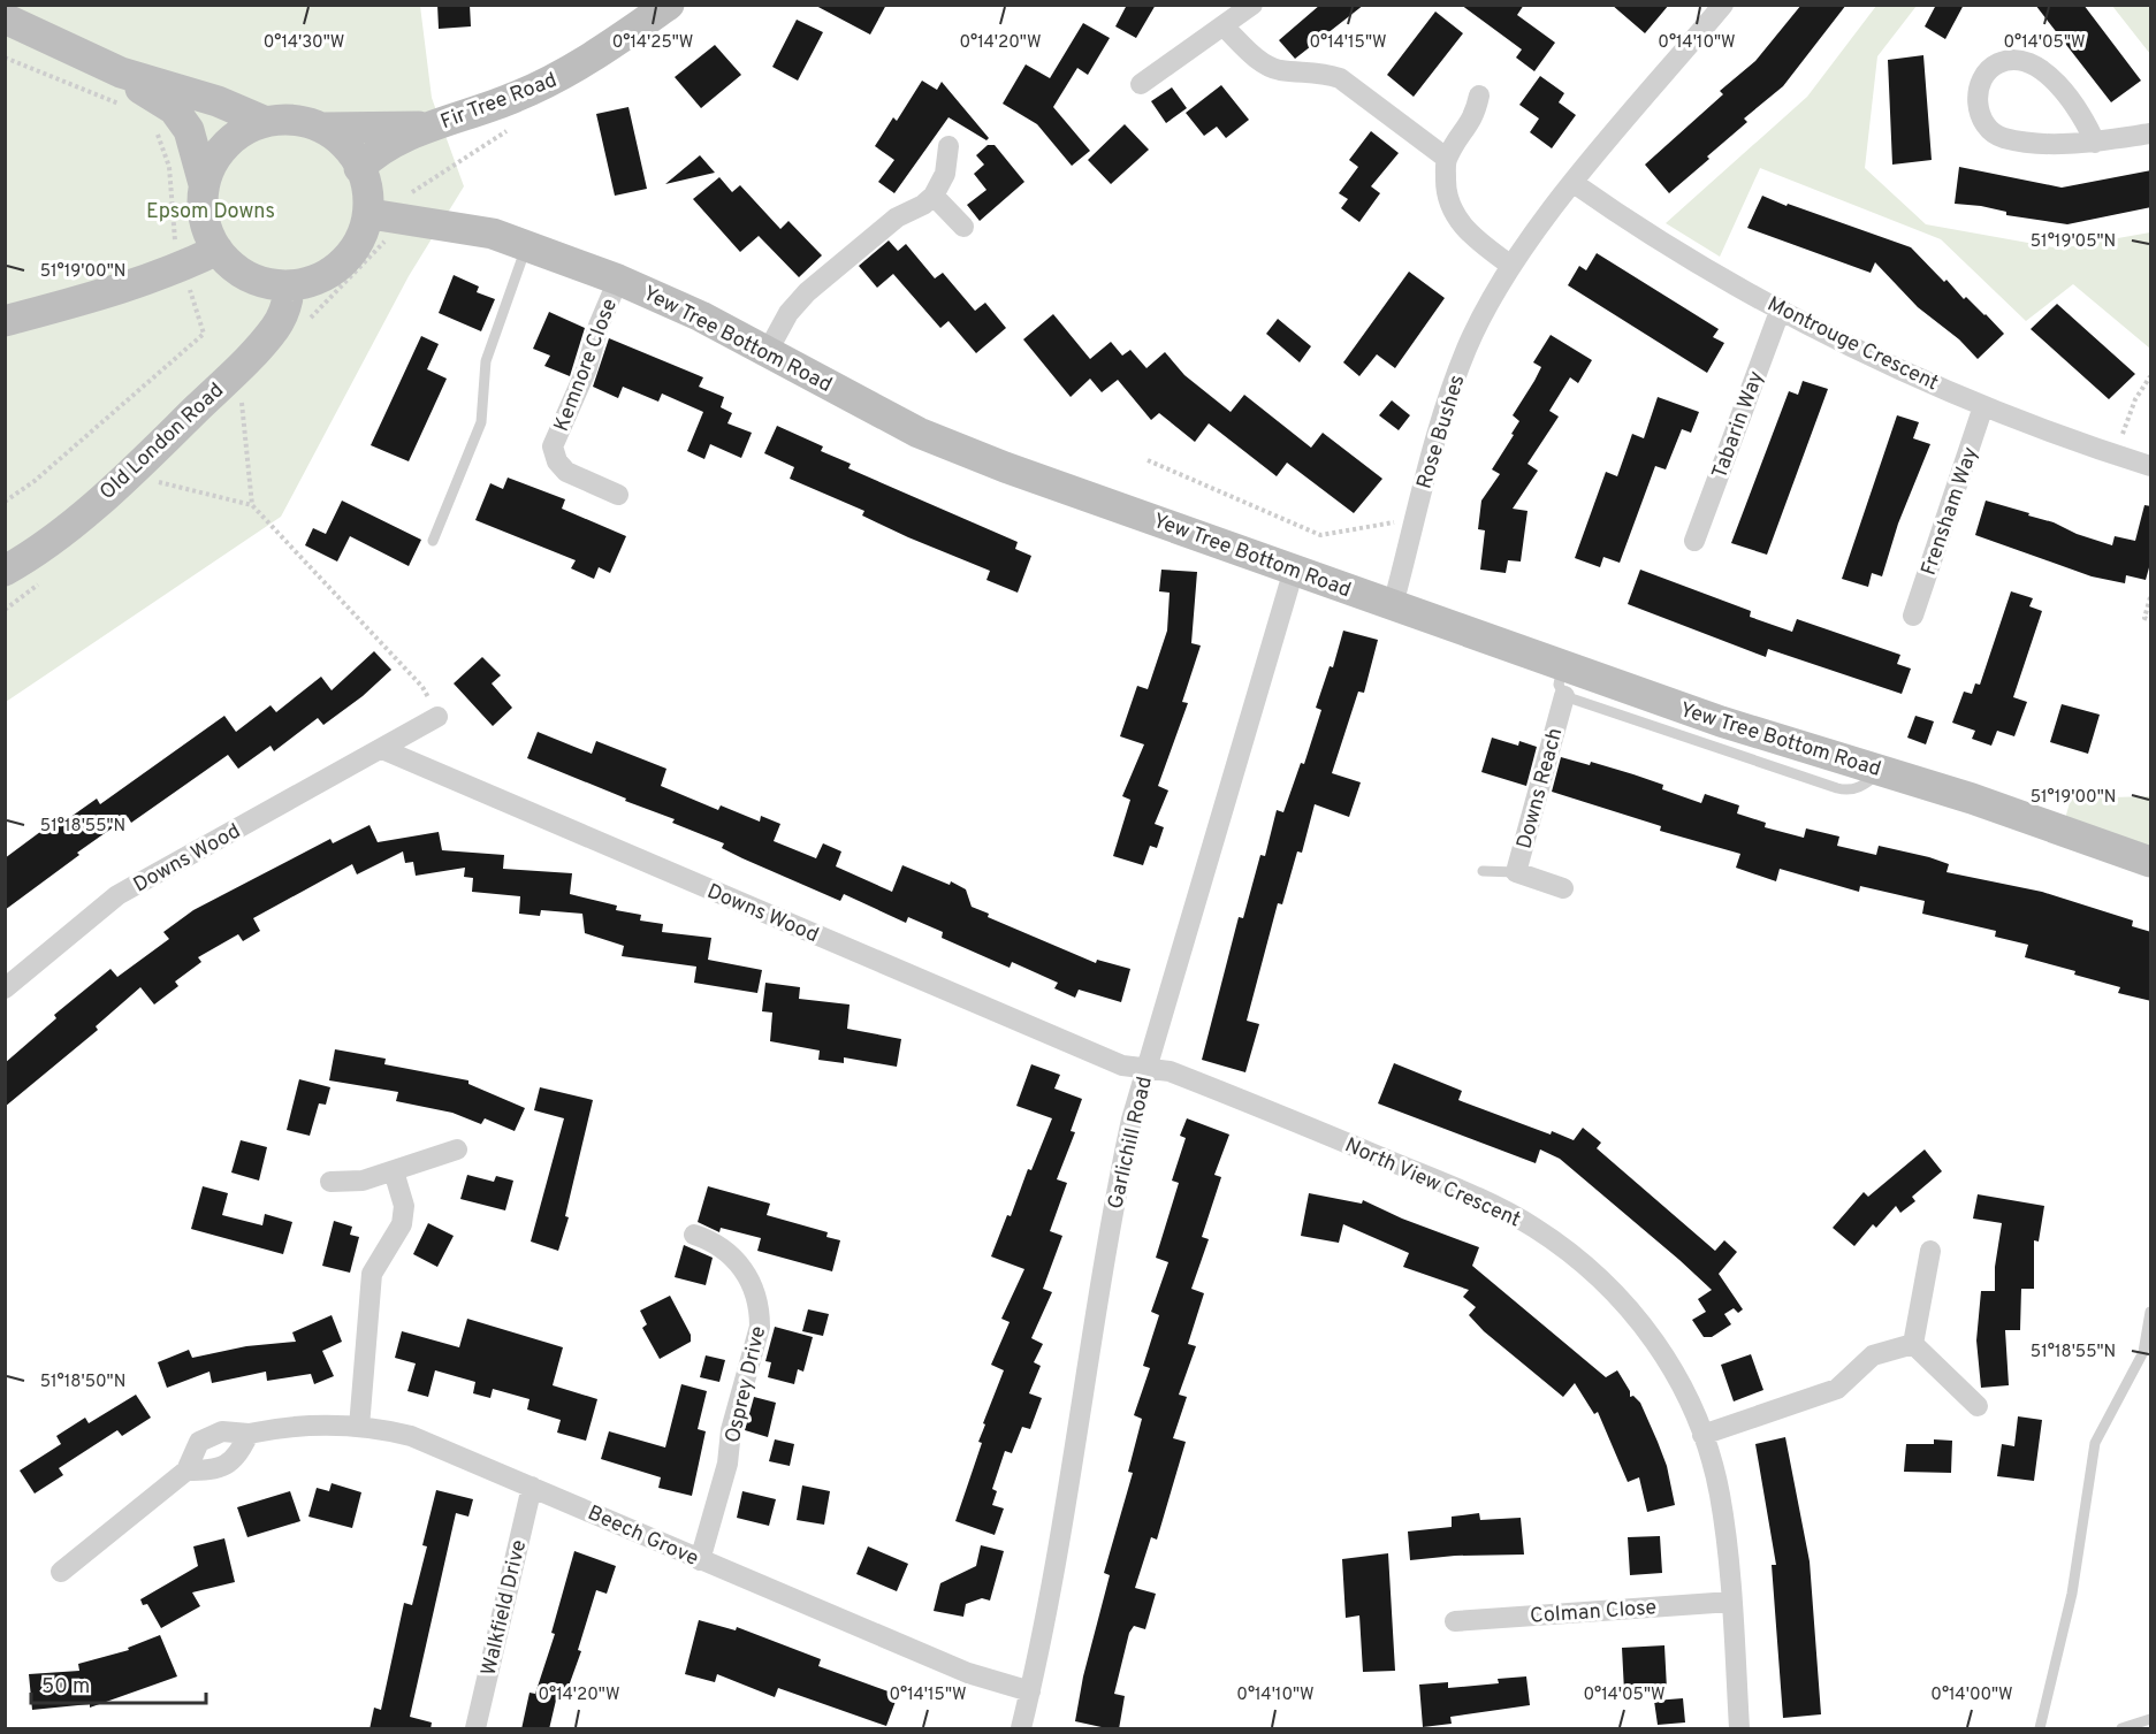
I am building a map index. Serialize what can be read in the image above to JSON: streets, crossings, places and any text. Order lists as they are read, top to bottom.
{
  "streets": {
    "main road": ["Fir Tree Road", "Yew Tree Bottom Road", "Old London Road"],
    "street": [
      "Montrouge Crescent",
      "Kemnore Close",
      "Tabarin Way",
      "Rose Bushes",
      "Frensham Way",
      "Downs Reach",
      "Downs Wood",
      "Garlichill Road",
      "North View Crescent",
      "Osprey Drive",
      "Beech Grove",
      "Walkfield Drive",
      "Colman Close"
    ]
  },
  "crossings": [
    ["Fir Tree Road", "Yew Tree Bottom Road"],
    ["Fir Tree Road", "Old London Road"],
    ["Yew Tree Bottom Road", "Kemnore Close"],
    ["Yew Tree Bottom Road", "Rose Bushes"],
    ["Yew Tree Bottom Road", "Old London Road"],
    ["Yew Tree Bottom Road", "Downs Reach"],
    ["Yew Tree Bottom Road", "Garlichill Road"],
    ["Montrouge Crescent", "Tabarin Way"],
    ["Montrouge Crescent", "Rose Bushes"],
    ["Montrouge Crescent", "Frensham Way"],
    ["Downs Wood", "Garlichill Road"],
    ["Downs Wood", "North View Crescent"],
    ["Garlichill Road", "North View Crescent"],
    ["Garlichill Road", "Beech Grove"],
    ["North View Crescent", "Colman Close"],
    ["Osprey Drive", "Beech Grove"],
    ["Beech Grove", "Walkfield Drive"]
  ],
  "parks": ["Epsom Downs"],
  "scale_bar": "50 m",
  "coordinates": [
    "0°14'25\"W",
    "0°14'20\"W",
    "0°14'15\"W",
    "0°14'10\"W",
    "0°14'05\"W",
    "0°14'30\"W",
    "51°19'05\"N",
    "51°19'00\"N",
    "51°18'55\"N",
    "51°18'50\"N",
    "0°14'00\"W"
  ]
}
